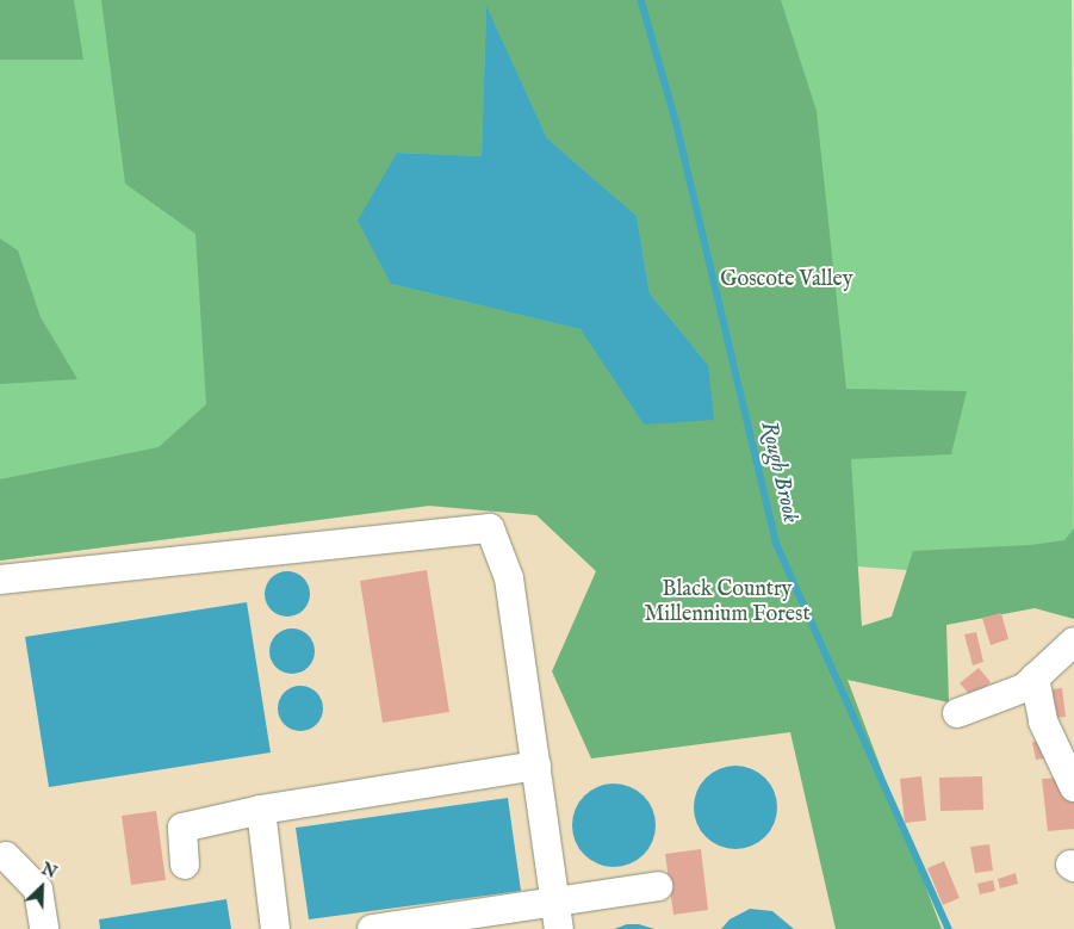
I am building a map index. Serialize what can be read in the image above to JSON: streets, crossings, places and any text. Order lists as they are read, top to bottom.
{
  "water": ["Rough Brook"],
  "parks": ["Goscote Valley", "Black Country Millennium Forest"],
  "north": "top right"
}
